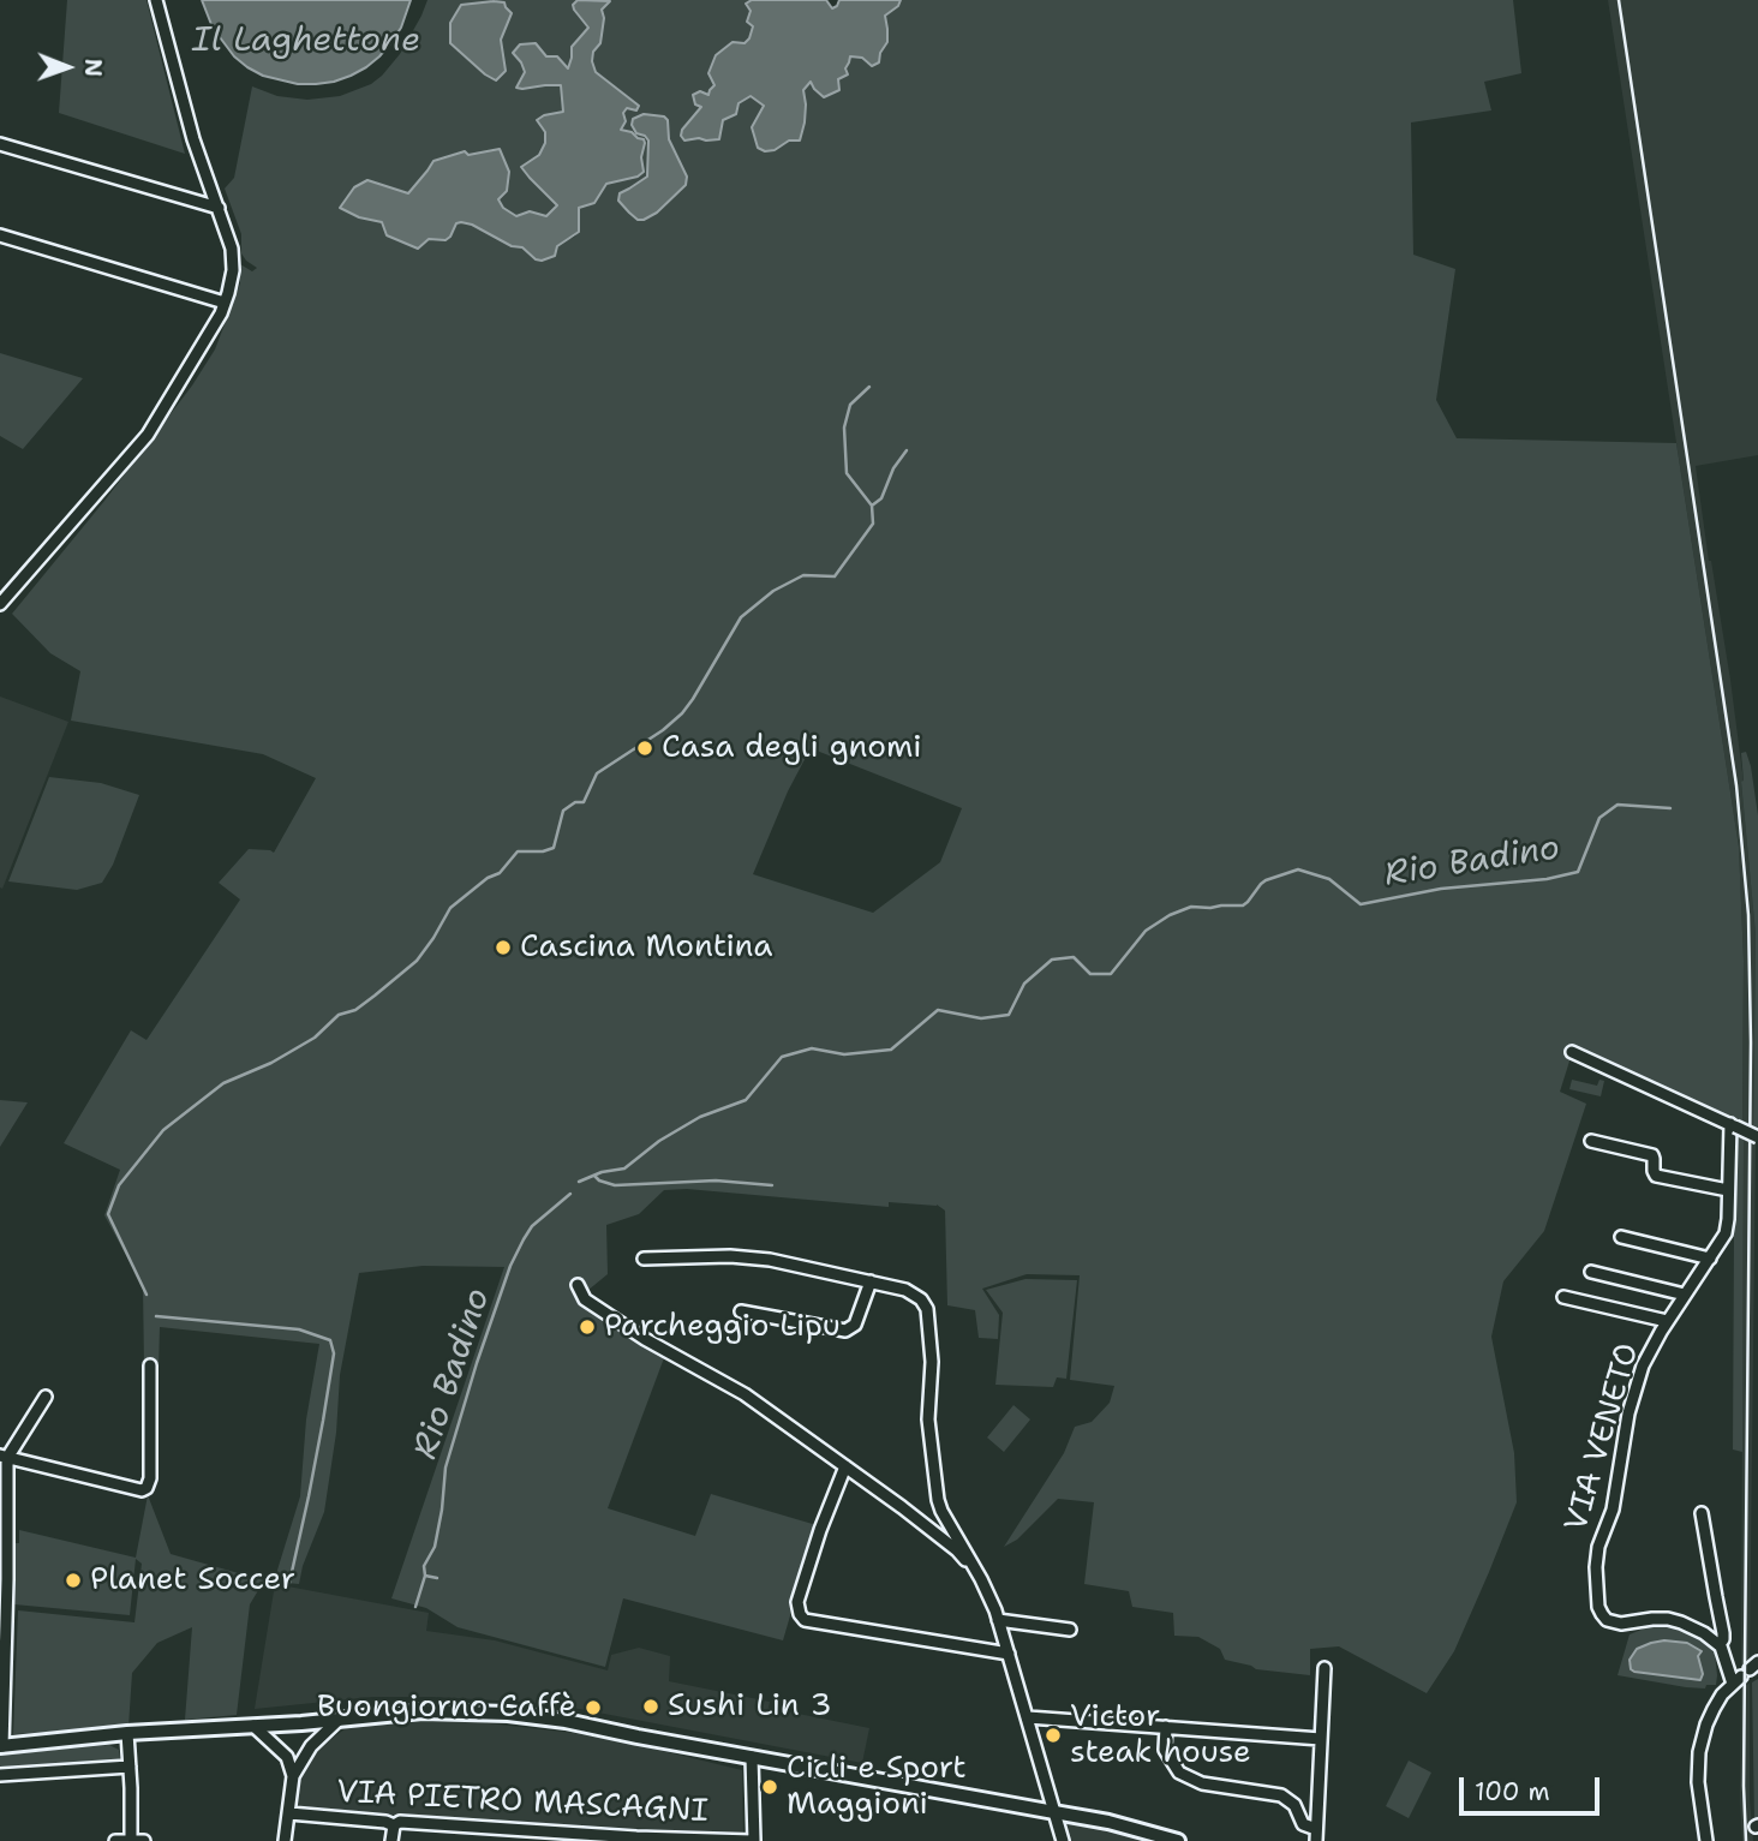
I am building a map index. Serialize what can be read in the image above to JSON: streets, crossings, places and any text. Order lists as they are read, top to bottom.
{
  "streets": {
    "street": ["VIA VENETO", "VIA PIETRO MASCAGNI"]
  },
  "water": ["Il Laghettone", "Rio Badino"],
  "places": [
    "Casa degli gnomi",
    "Cascina Montina",
    "Parcheggio Lipu",
    "Planet Soccer",
    "Sushi Lin 3",
    "Buongiorno Caffè",
    "Victor steak house",
    "Cicli e Sport Maggioni"
  ],
  "scale_bar": "100 m",
  "north": "right"
}
